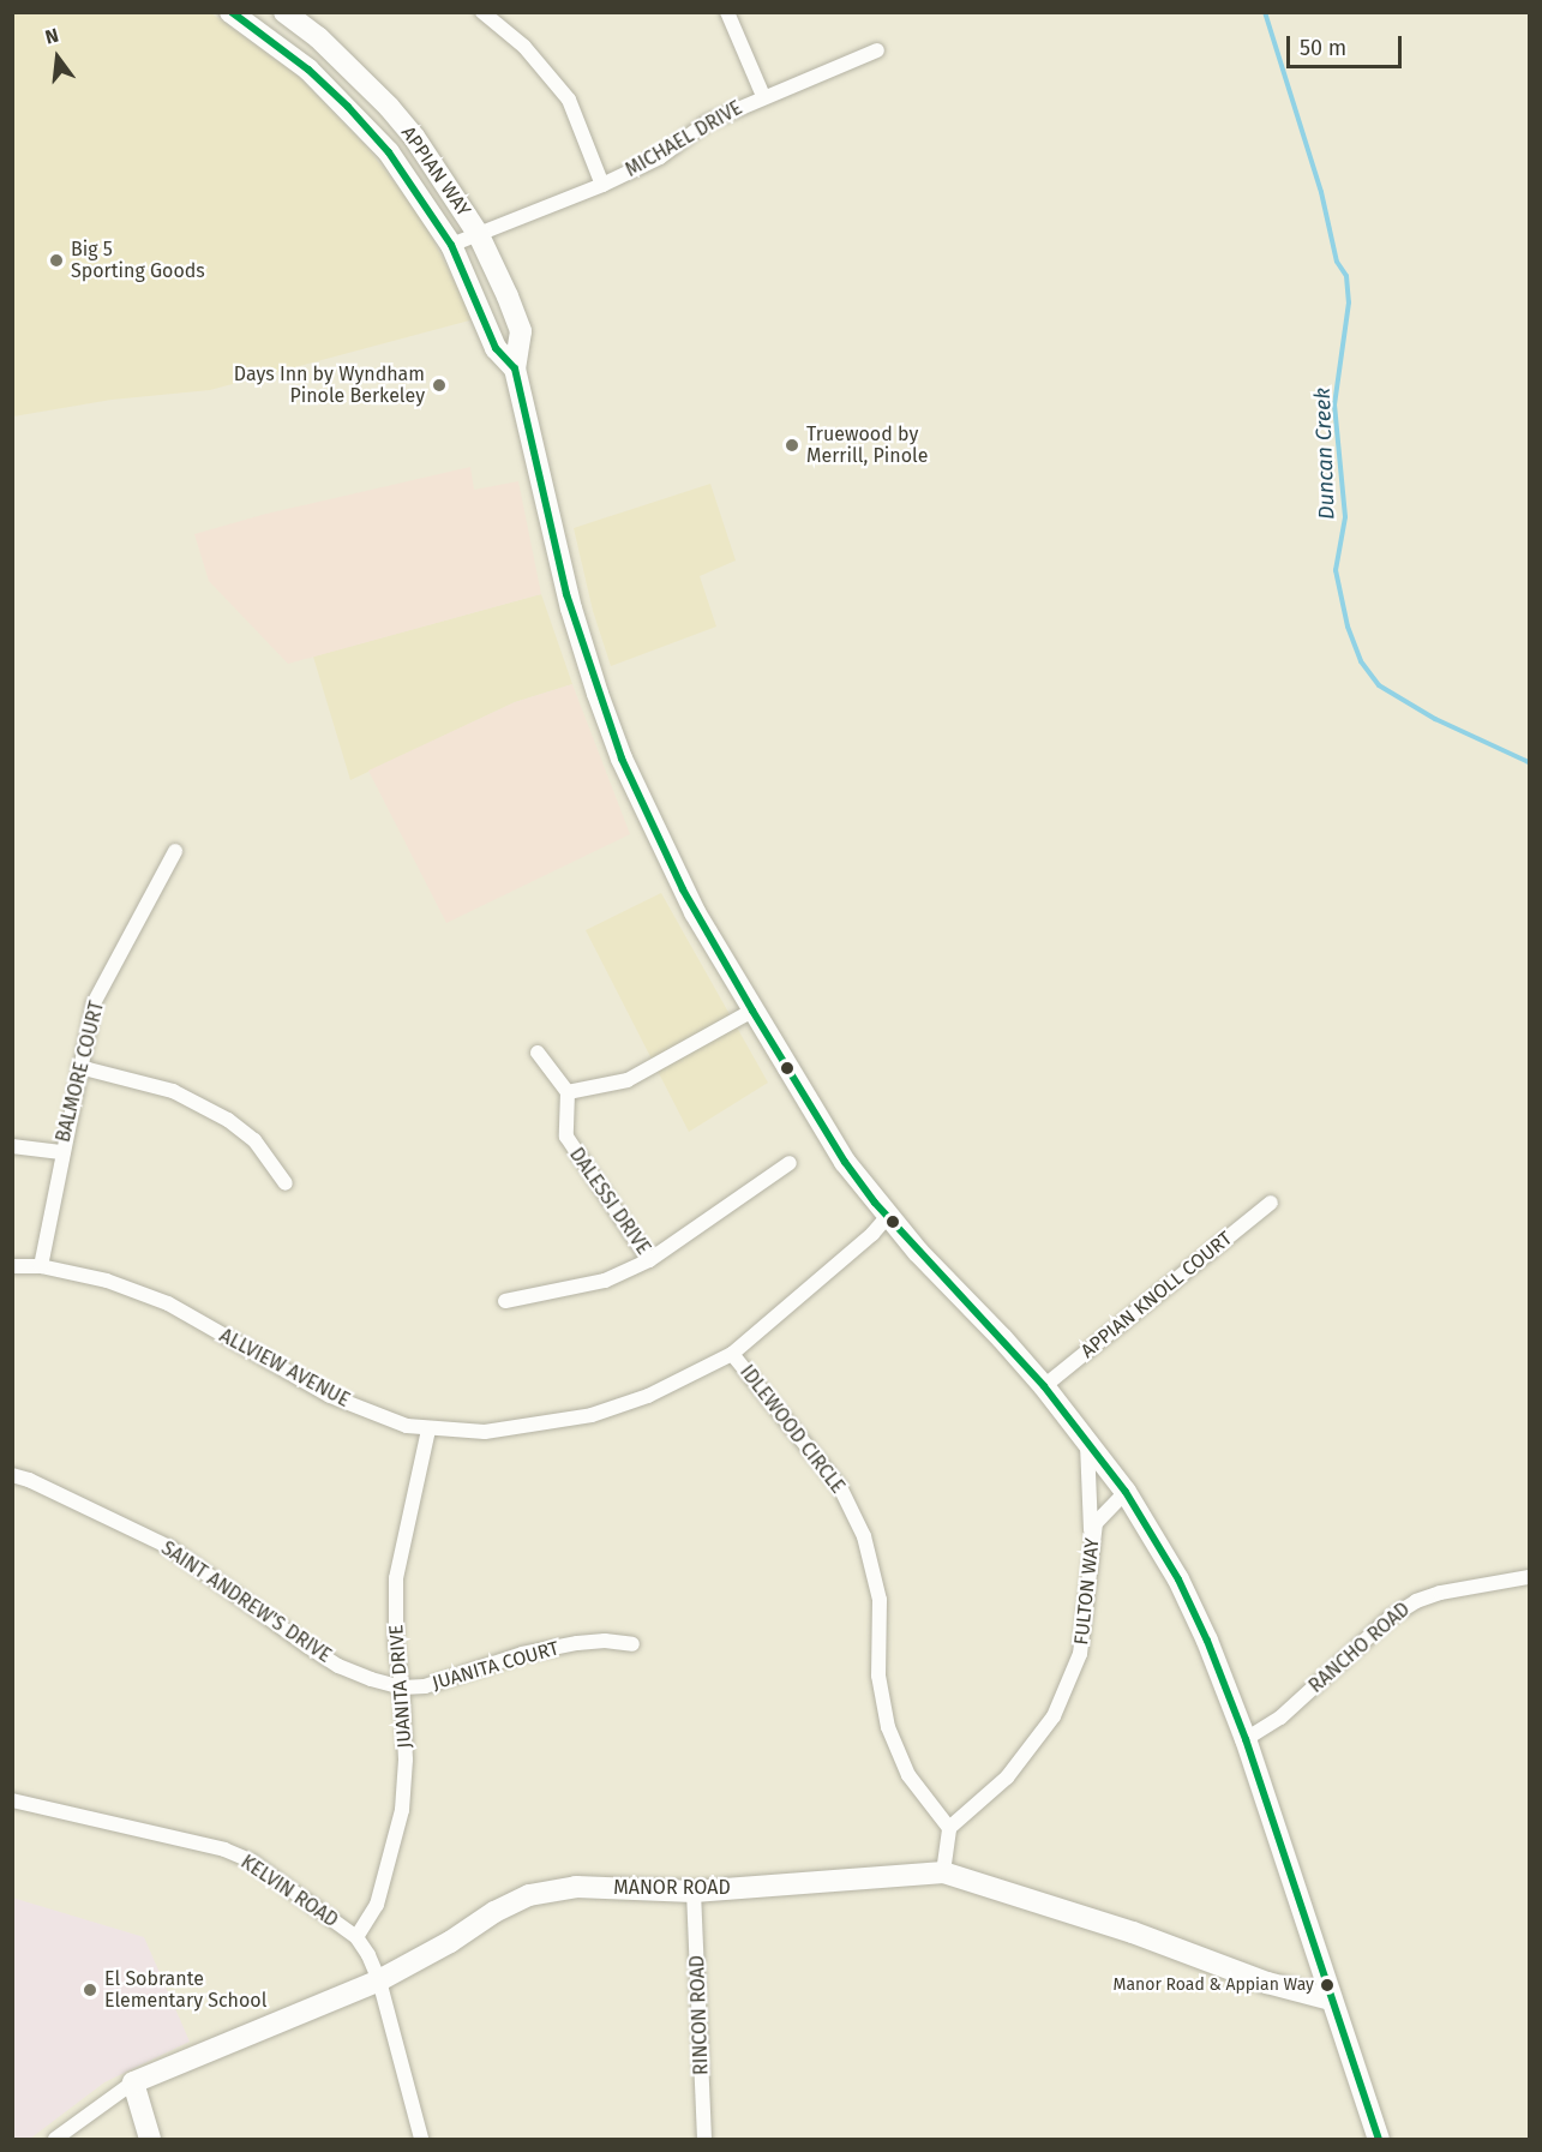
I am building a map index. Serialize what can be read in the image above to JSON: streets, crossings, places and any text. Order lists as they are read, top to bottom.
{
  "streets": {
    "main road": ["APPIAN WAY", "MANOR ROAD"],
    "street": [
      "MICHAEL DRIVE",
      "BALMORE COURT",
      "DALESSI DRIVE",
      "APPIAN KNOLL COURT",
      "ALLVIEW AVENUE",
      "IDLEWOOD CIRCLE",
      "FULTON WAY",
      "SAINT ANDREW'S DRIVE",
      "RANCHO ROAD",
      "JUANITA COURT",
      "JUANITA DRIVE",
      "KELVIN ROAD",
      "RINCON ROAD"
    ]
  },
  "crossings": [
    ["MICHAEL DRIVE", "APPIAN WAY"],
    ["APPIAN WAY", "APPIAN KNOLL COURT"],
    ["APPIAN WAY", "ALLVIEW AVENUE"],
    ["APPIAN WAY", "FULTON WAY"],
    ["APPIAN WAY", "RANCHO ROAD"],
    ["APPIAN WAY", "MANOR ROAD"],
    ["BALMORE COURT", "ALLVIEW AVENUE"],
    ["ALLVIEW AVENUE", "IDLEWOOD CIRCLE"],
    ["ALLVIEW AVENUE", "JUANITA DRIVE"],
    ["IDLEWOOD CIRCLE", "FULTON WAY"],
    ["SAINT ANDREW'S DRIVE", "JUANITA COURT"],
    ["SAINT ANDREW'S DRIVE", "JUANITA DRIVE"],
    ["JUANITA COURT", "JUANITA DRIVE"],
    ["JUANITA DRIVE", "KELVIN ROAD"],
    ["MANOR ROAD", "KELVIN ROAD"],
    ["MANOR ROAD", "RINCON ROAD"]
  ],
  "water": ["Duncan Creek"],
  "places": [
    "Big 5 Sporting Goods",
    "Days Inn by Wyndham Pinole Berkeley",
    "Truewood by Merrill, Pinole",
    "Manor Road & Appian Way",
    "El Sobrante Elementary School"
  ],
  "scale_bar": "50 m",
  "north": "top"
}
